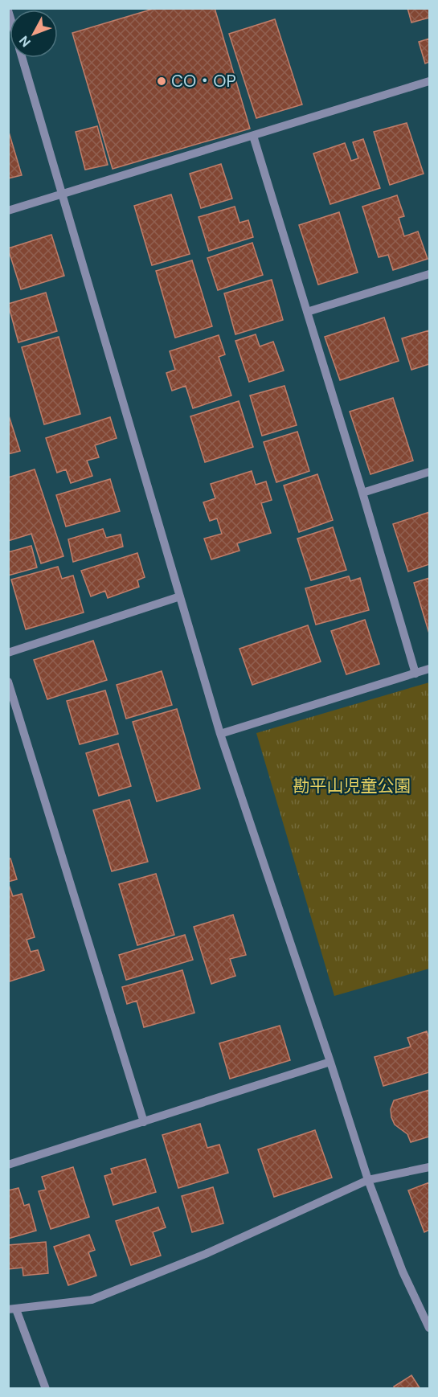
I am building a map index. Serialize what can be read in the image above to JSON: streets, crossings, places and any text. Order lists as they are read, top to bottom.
{
  "parks": ["勘平山児童公園"],
  "places": ["CO・OP"],
  "north": "bottom left"
}
